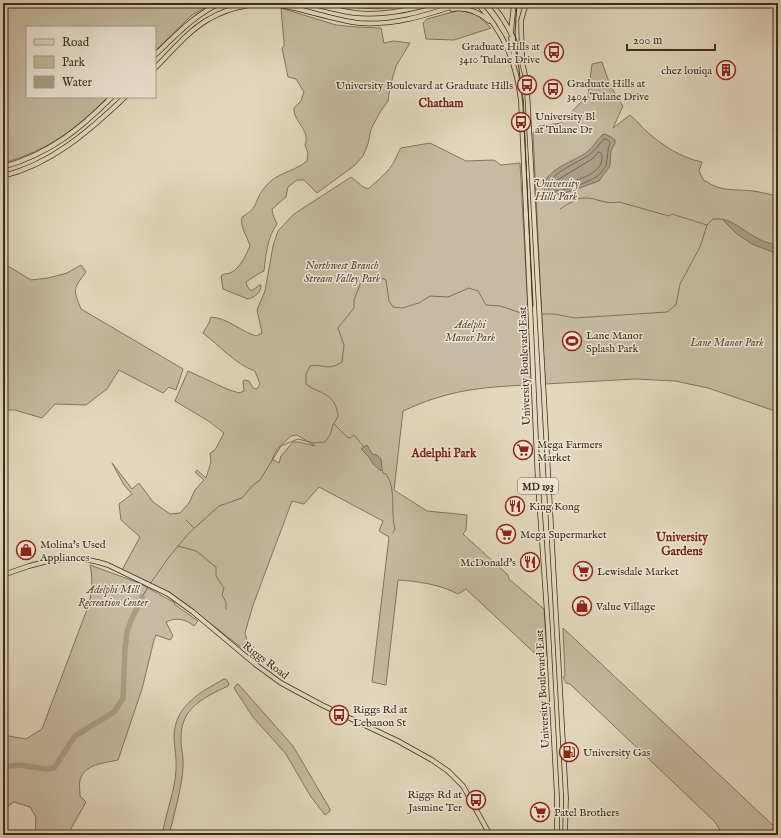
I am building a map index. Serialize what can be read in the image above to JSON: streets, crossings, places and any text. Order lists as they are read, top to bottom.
{
  "streets": {
    "main road": ["University Boulevard East", "MD 193", "Riggs Road"]
  },
  "districts": ["Chatham", "Adelphi Park", "University Gardens"],
  "parks": [
    "University Hills Park",
    "Northwest Branch Stream Valley Park",
    "Adelphi Manor Park",
    "Lane Manor Park",
    "Adelphi Mill Recreation Center"
  ],
  "places": {
    "bus stop": [
      "Graduate Hills at 3410 Tulane Drive",
      "University Boulevard at Graduate Hills",
      "Graduate Hills at 3404 Tulane Drive",
      "University Bl at Tulane Dr",
      "Riggs Rd at Lebanon St",
      "Riggs Rd at Jasmine Ter"
    ],
    "building": ["chez louiqa"],
    "sports": ["Lane Manor Splash Park"],
    "supermarket": [
      "Mega Farmers Market",
      "Mega Supermarket",
      "Lewisdale Market",
      "Patel Brothers"
    ],
    "restaurant": ["King Kong", "McDonald's"],
    "shop": ["Molina's Used Appliances", "Value Village"],
    "fuel station": ["University Gas"]
  },
  "legend": ["Road", "Park", "Water"],
  "scale_bar": "200 m"
}
